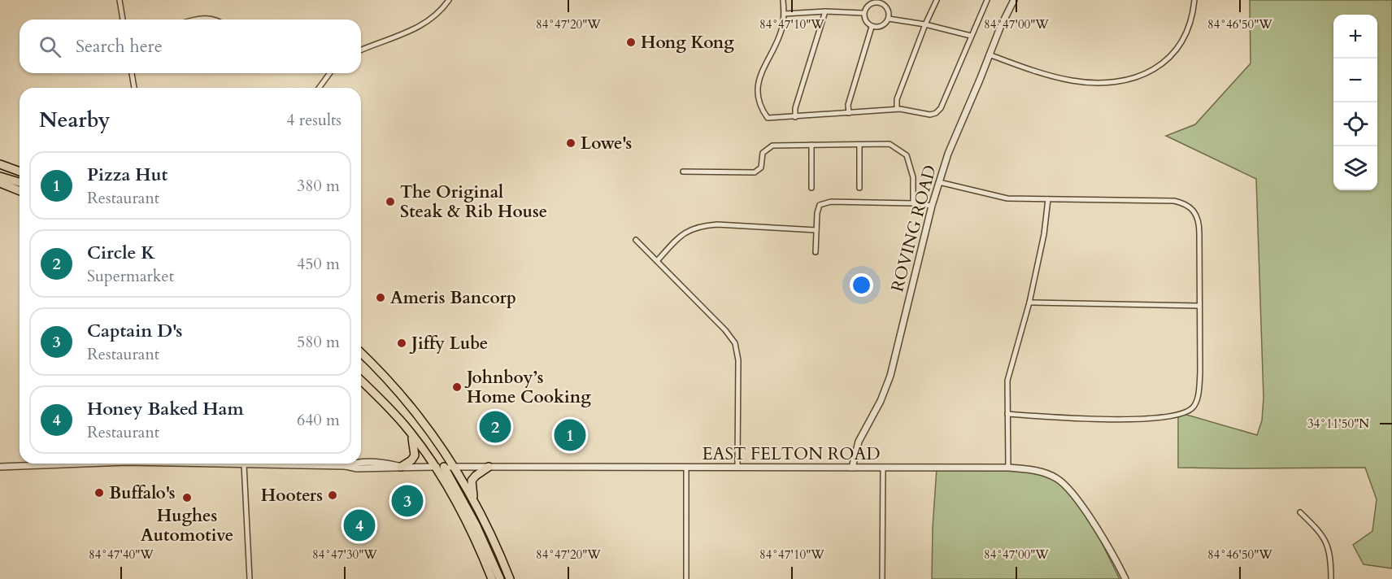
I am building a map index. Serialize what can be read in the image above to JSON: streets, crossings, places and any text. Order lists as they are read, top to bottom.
{
  "streets": {
    "street": ["ROVING ROAD", "EAST FELTON ROAD"]
  },
  "crossings": [
    ["ROVING ROAD", "EAST FELTON ROAD"]
  ],
  "places": [
    "Hong Kong",
    "Lowe's",
    "The Original Steak & Rib House",
    "Ameris Bancorp",
    "Jiffy Lube",
    "Johnboy’s Home Cooking",
    "Buffalo's",
    "Hooters",
    "Hughes Automotive"
  ],
  "page": {
    "map_buttons": ["+", "−"],
    "search": "Search here",
    "heading": ["Nearby", "4 results"],
    "list": [
      {
        "mark": "1",
        "name": "Pizza Hut",
        "note": "Restaurant",
        "value": "380 m"
      },
      {
        "mark": "2",
        "name": "Circle K",
        "note": "Supermarket",
        "value": "450 m"
      },
      {
        "mark": "3",
        "name": "Captain D's",
        "note": "Restaurant",
        "value": "580 m"
      },
      {
        "mark": "4",
        "name": "Honey Baked Ham",
        "note": "Restaurant",
        "value": "640 m"
      }
    ],
    "pins": [
      "2",
      "1",
      "3",
      "4"
    ]
  },
  "coordinates": [
    "84°47'20\"W",
    "84°47'10\"W",
    "84°47'00\"W",
    "84°46'50\"W",
    "34°11'50\"N",
    "84°47'40\"W",
    "84°47'30\"W"
  ]
}
